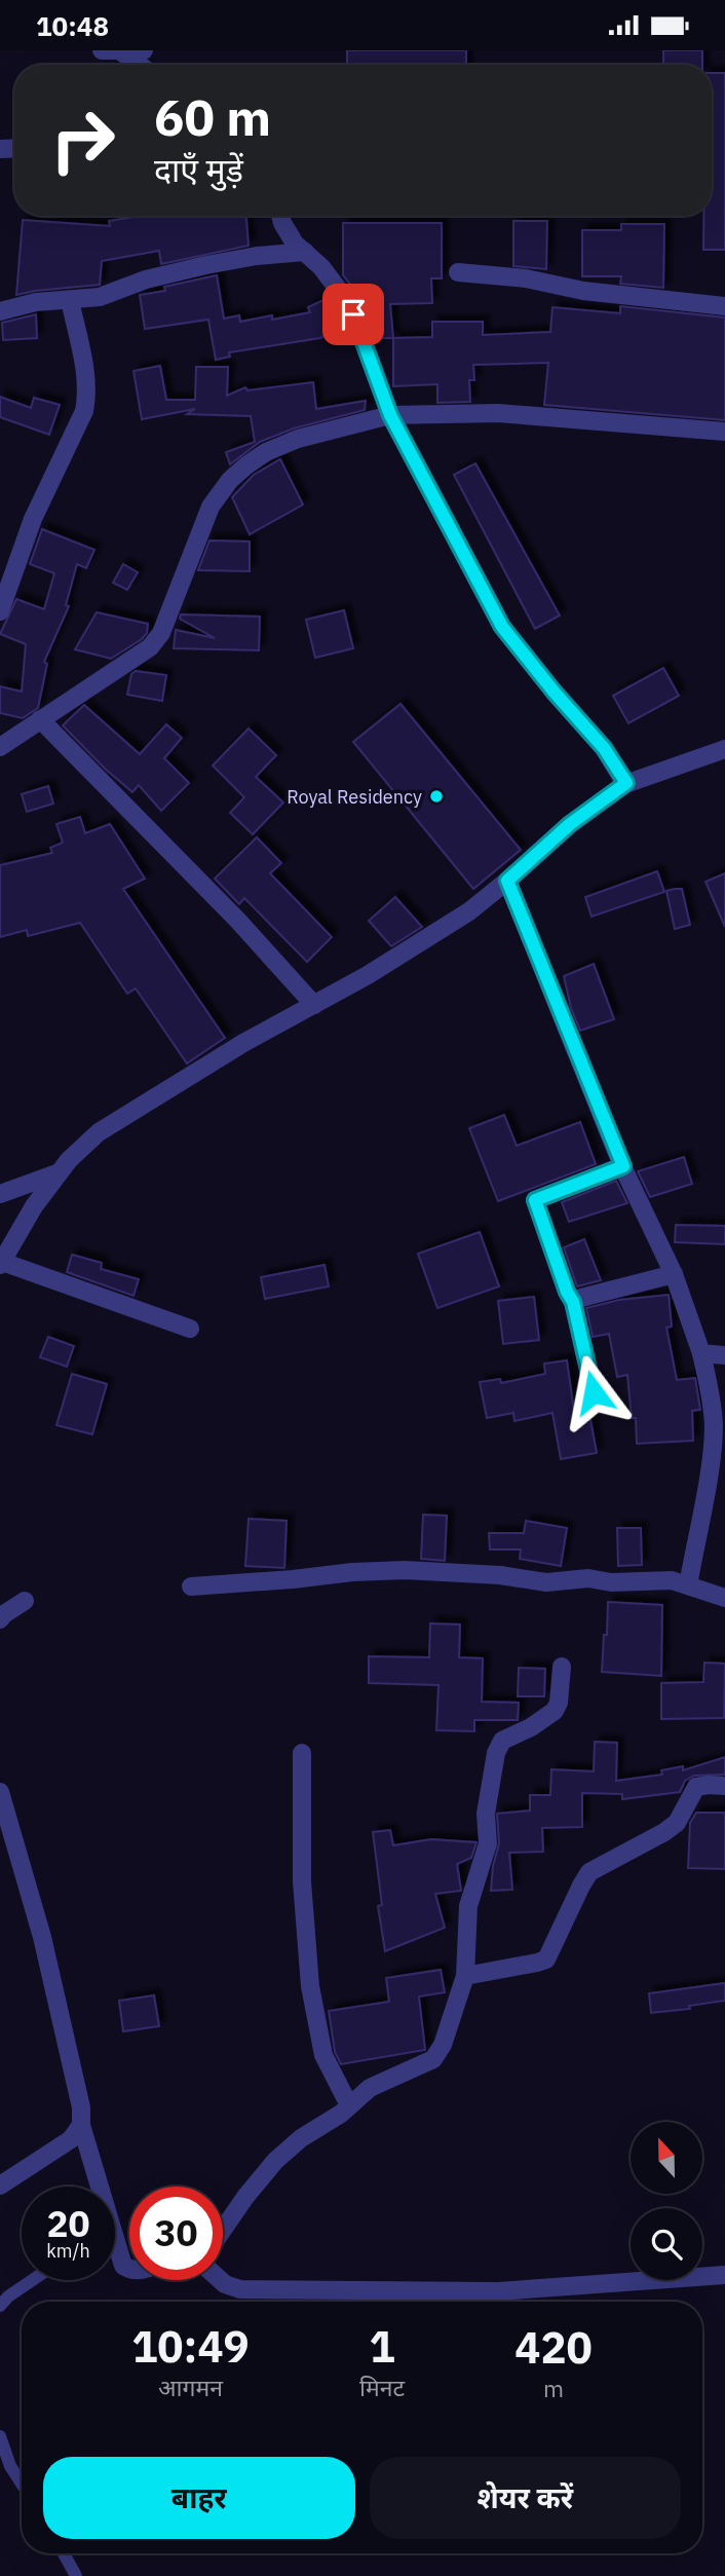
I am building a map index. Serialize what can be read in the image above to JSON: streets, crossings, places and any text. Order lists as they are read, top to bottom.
{
  "places": ["Royal Residency"],
  "north": "top",
  "page": {
    "status": "10:48",
    "turn": ["60 m", "दाएँ मुड़ें"],
    "speed": "20 km/h",
    "limit": "30",
    "eta": [
      "10:49",
      "आगमन",
      "1",
      "मिनट",
      "420",
      "m"
    ],
    "buttons": ["बाहर", "शेयर करें"]
  }
}
